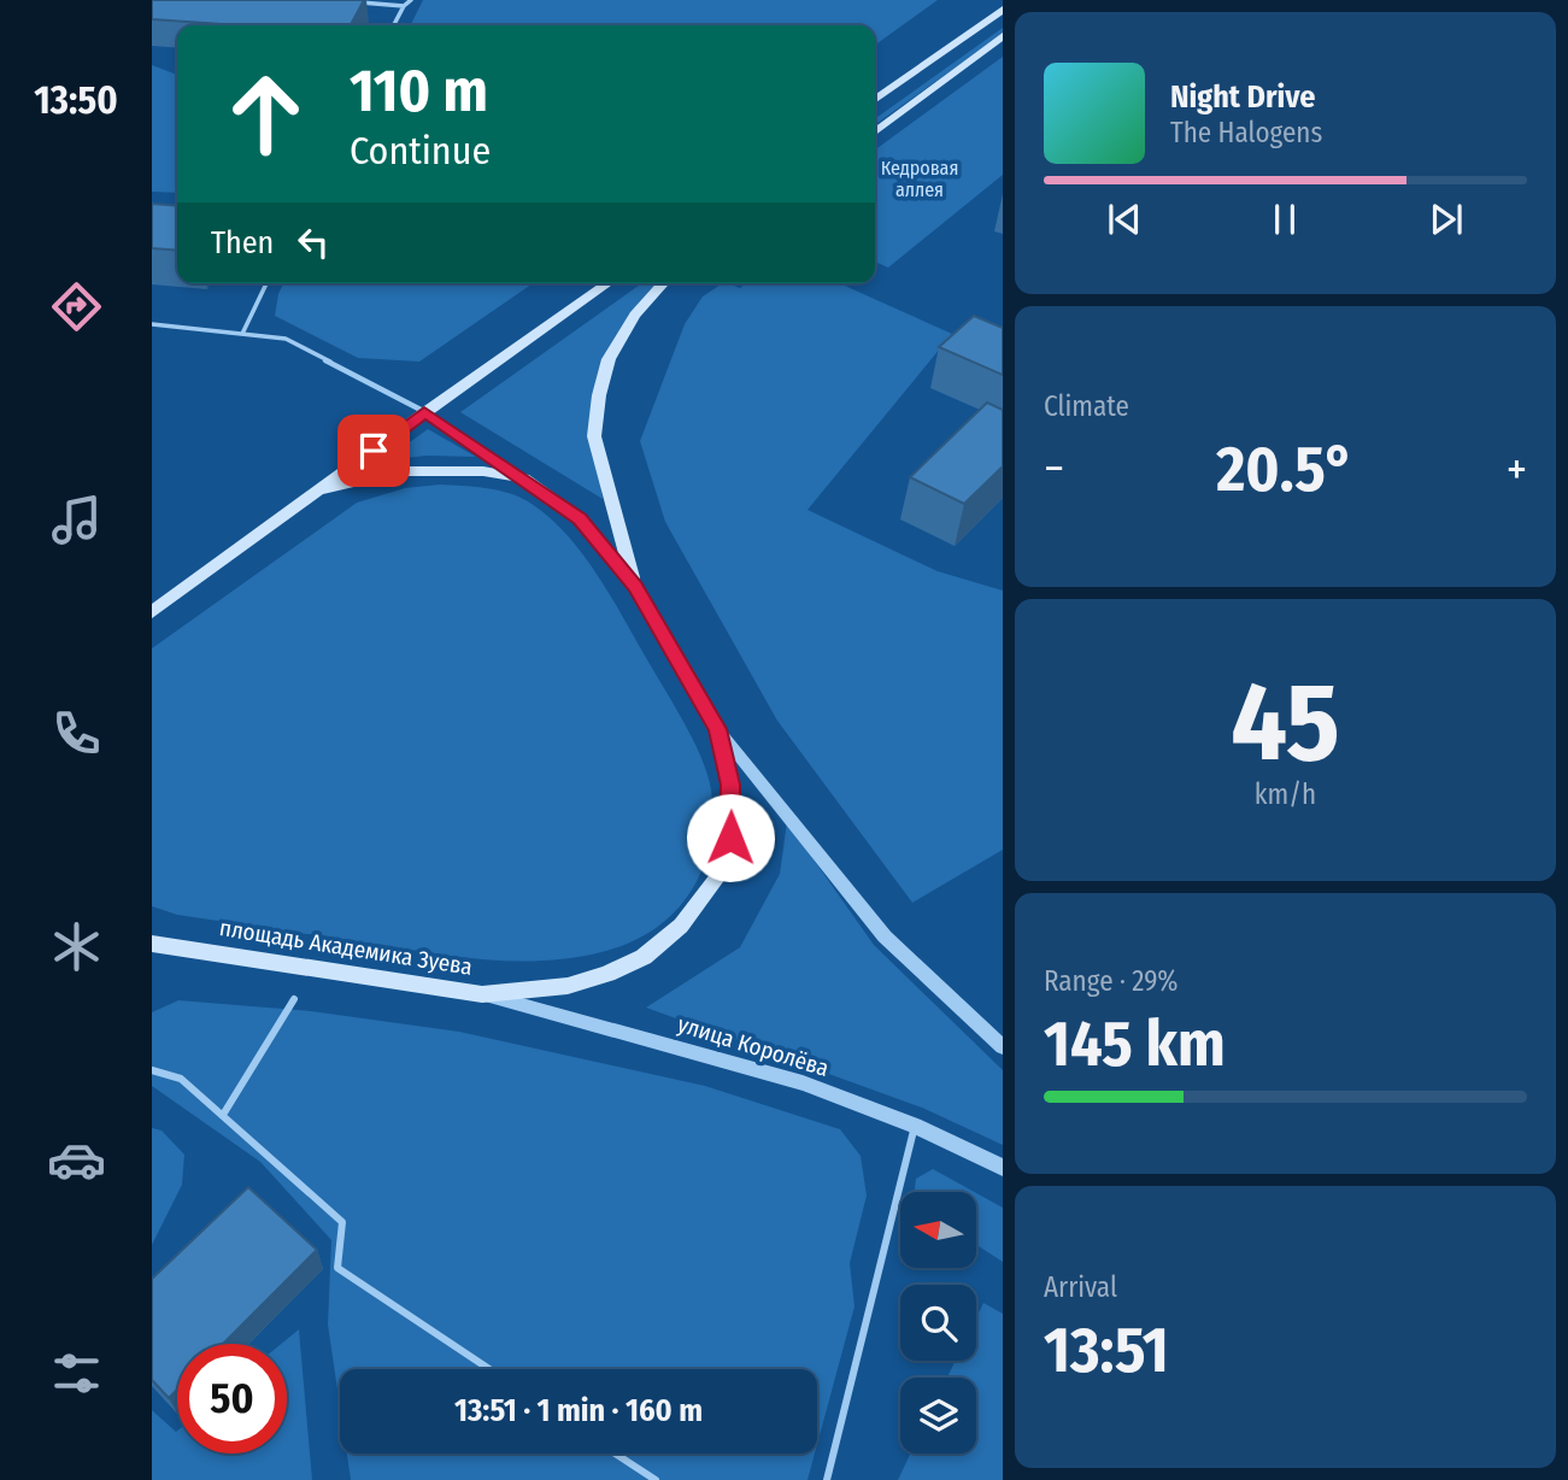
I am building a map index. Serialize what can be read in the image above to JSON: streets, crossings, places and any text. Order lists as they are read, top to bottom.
{
  "streets": {
    "main road": ["площадь Академика Зуева"],
    "street": ["улица Королёва"]
  },
  "crossings": [
    ["площадь Академика Зуева", "улица Королёва"]
  ],
  "parks": ["Кедровая аллея"],
  "north": "left",
  "page": {
    "tabs": "13:50",
    "turn": ["110 m", "Continue"],
    "song": ["Night Drive", "The Halogens"],
    "then": "Then",
    "tile": [
      "Climate",
      ["45", "km/h"],
      ["Range · 29%", "145 km"],
      ["Arrival", "13:51"]
    ],
    "heat": ["−", "20.5°", "+"],
    "limit": "50",
    "trip": "13:51 · 1 min · 160 m"
  }
}
